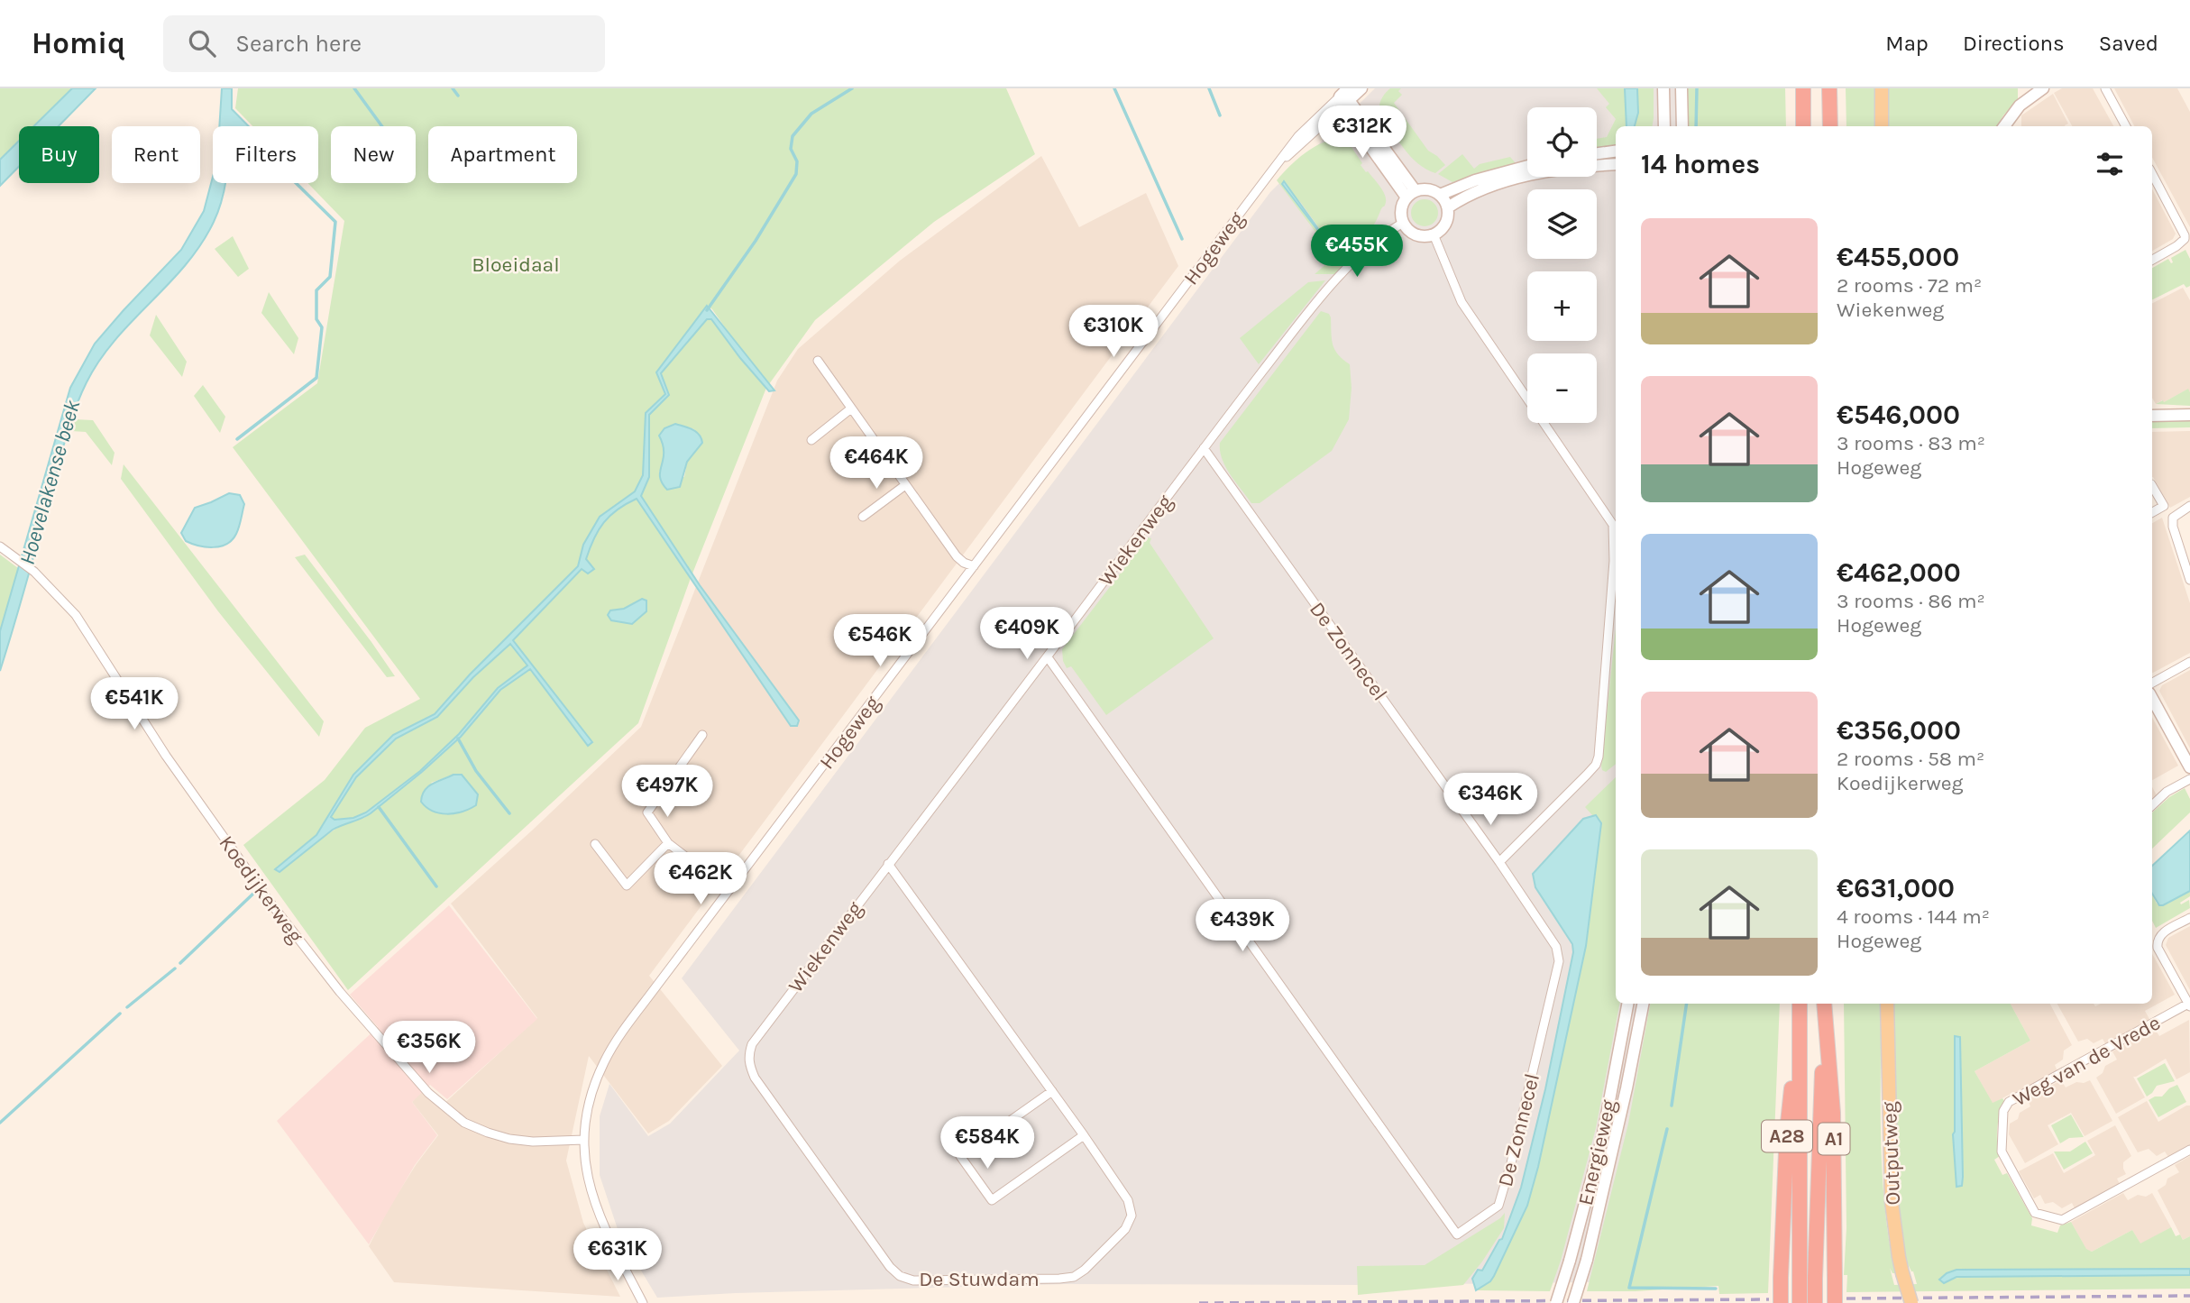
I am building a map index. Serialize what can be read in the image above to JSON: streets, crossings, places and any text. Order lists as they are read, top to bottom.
{
  "streets": {
    "highway": ["A28", "A1"],
    "main road": ["Outputweg"],
    "street": [
      "Hogeweg",
      "Wiekenweg",
      "De Zonnecel",
      "Koedijkerweg",
      "Weg van de Vrede",
      "Energieweg",
      "De Stuwdam"
    ]
  },
  "crossings": [
    ["Hogeweg", "Koedijkerweg"],
    ["Wiekenweg", "De Zonnecel"],
    ["Wiekenweg", "De Stuwdam"]
  ],
  "water": ["Hoevelakense beek"],
  "parks": ["Bloeidaal"],
  "page": {
    "header": "Homiq",
    "search": "Search here",
    "nav": ["Map", "Directions", "Saved"],
    "price": [
      "€312K",
      "€455K",
      "€310K",
      "€464K",
      "€409K",
      "€546K",
      "€541K",
      "€497K",
      "€346K",
      "€462K",
      "€439K",
      "€356K",
      "€584K",
      "€631K"
    ],
    "map_buttons": ["+", "−"],
    "chip": [
      "Buy",
      "Rent",
      "Filters",
      "New",
      "Apartment"
    ],
    "heading": "14 homes",
    "list": [
      {
        "name": "€455,000",
        "note": "2 rooms · 72 m² · Wiekenweg"
      },
      {
        "name": "€546,000",
        "note": "3 rooms · 83 m² · Hogeweg"
      },
      {
        "name": "€462,000",
        "note": "3 rooms · 86 m² · Hogeweg"
      },
      {
        "name": "€356,000",
        "note": "2 rooms · 58 m² · Koedijkerweg"
      },
      {
        "name": "€631,000",
        "note": "4 rooms · 144 m² · Hogeweg"
      }
    ]
  }
}
